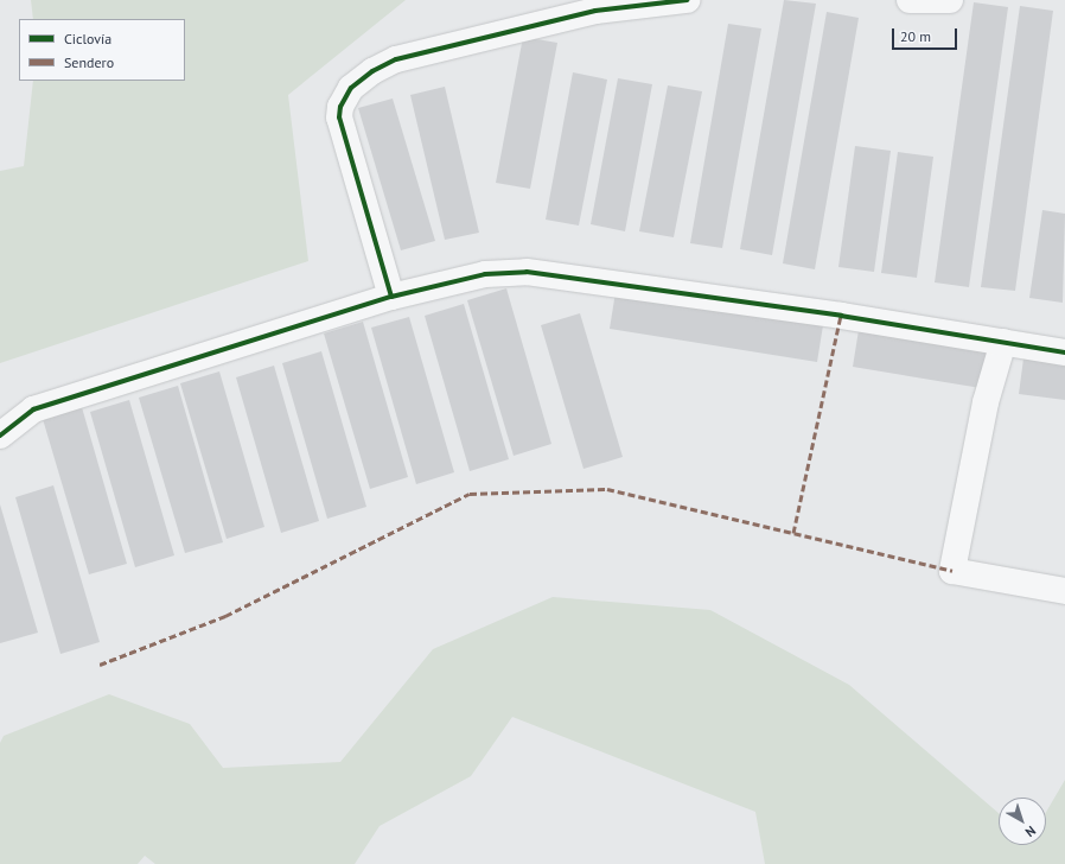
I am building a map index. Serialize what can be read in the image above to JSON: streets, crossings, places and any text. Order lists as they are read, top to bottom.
{
  "legend": ["Ciclovía", "Sendero"],
  "scale_bar": "20 m",
  "north": "bottom right"
}
